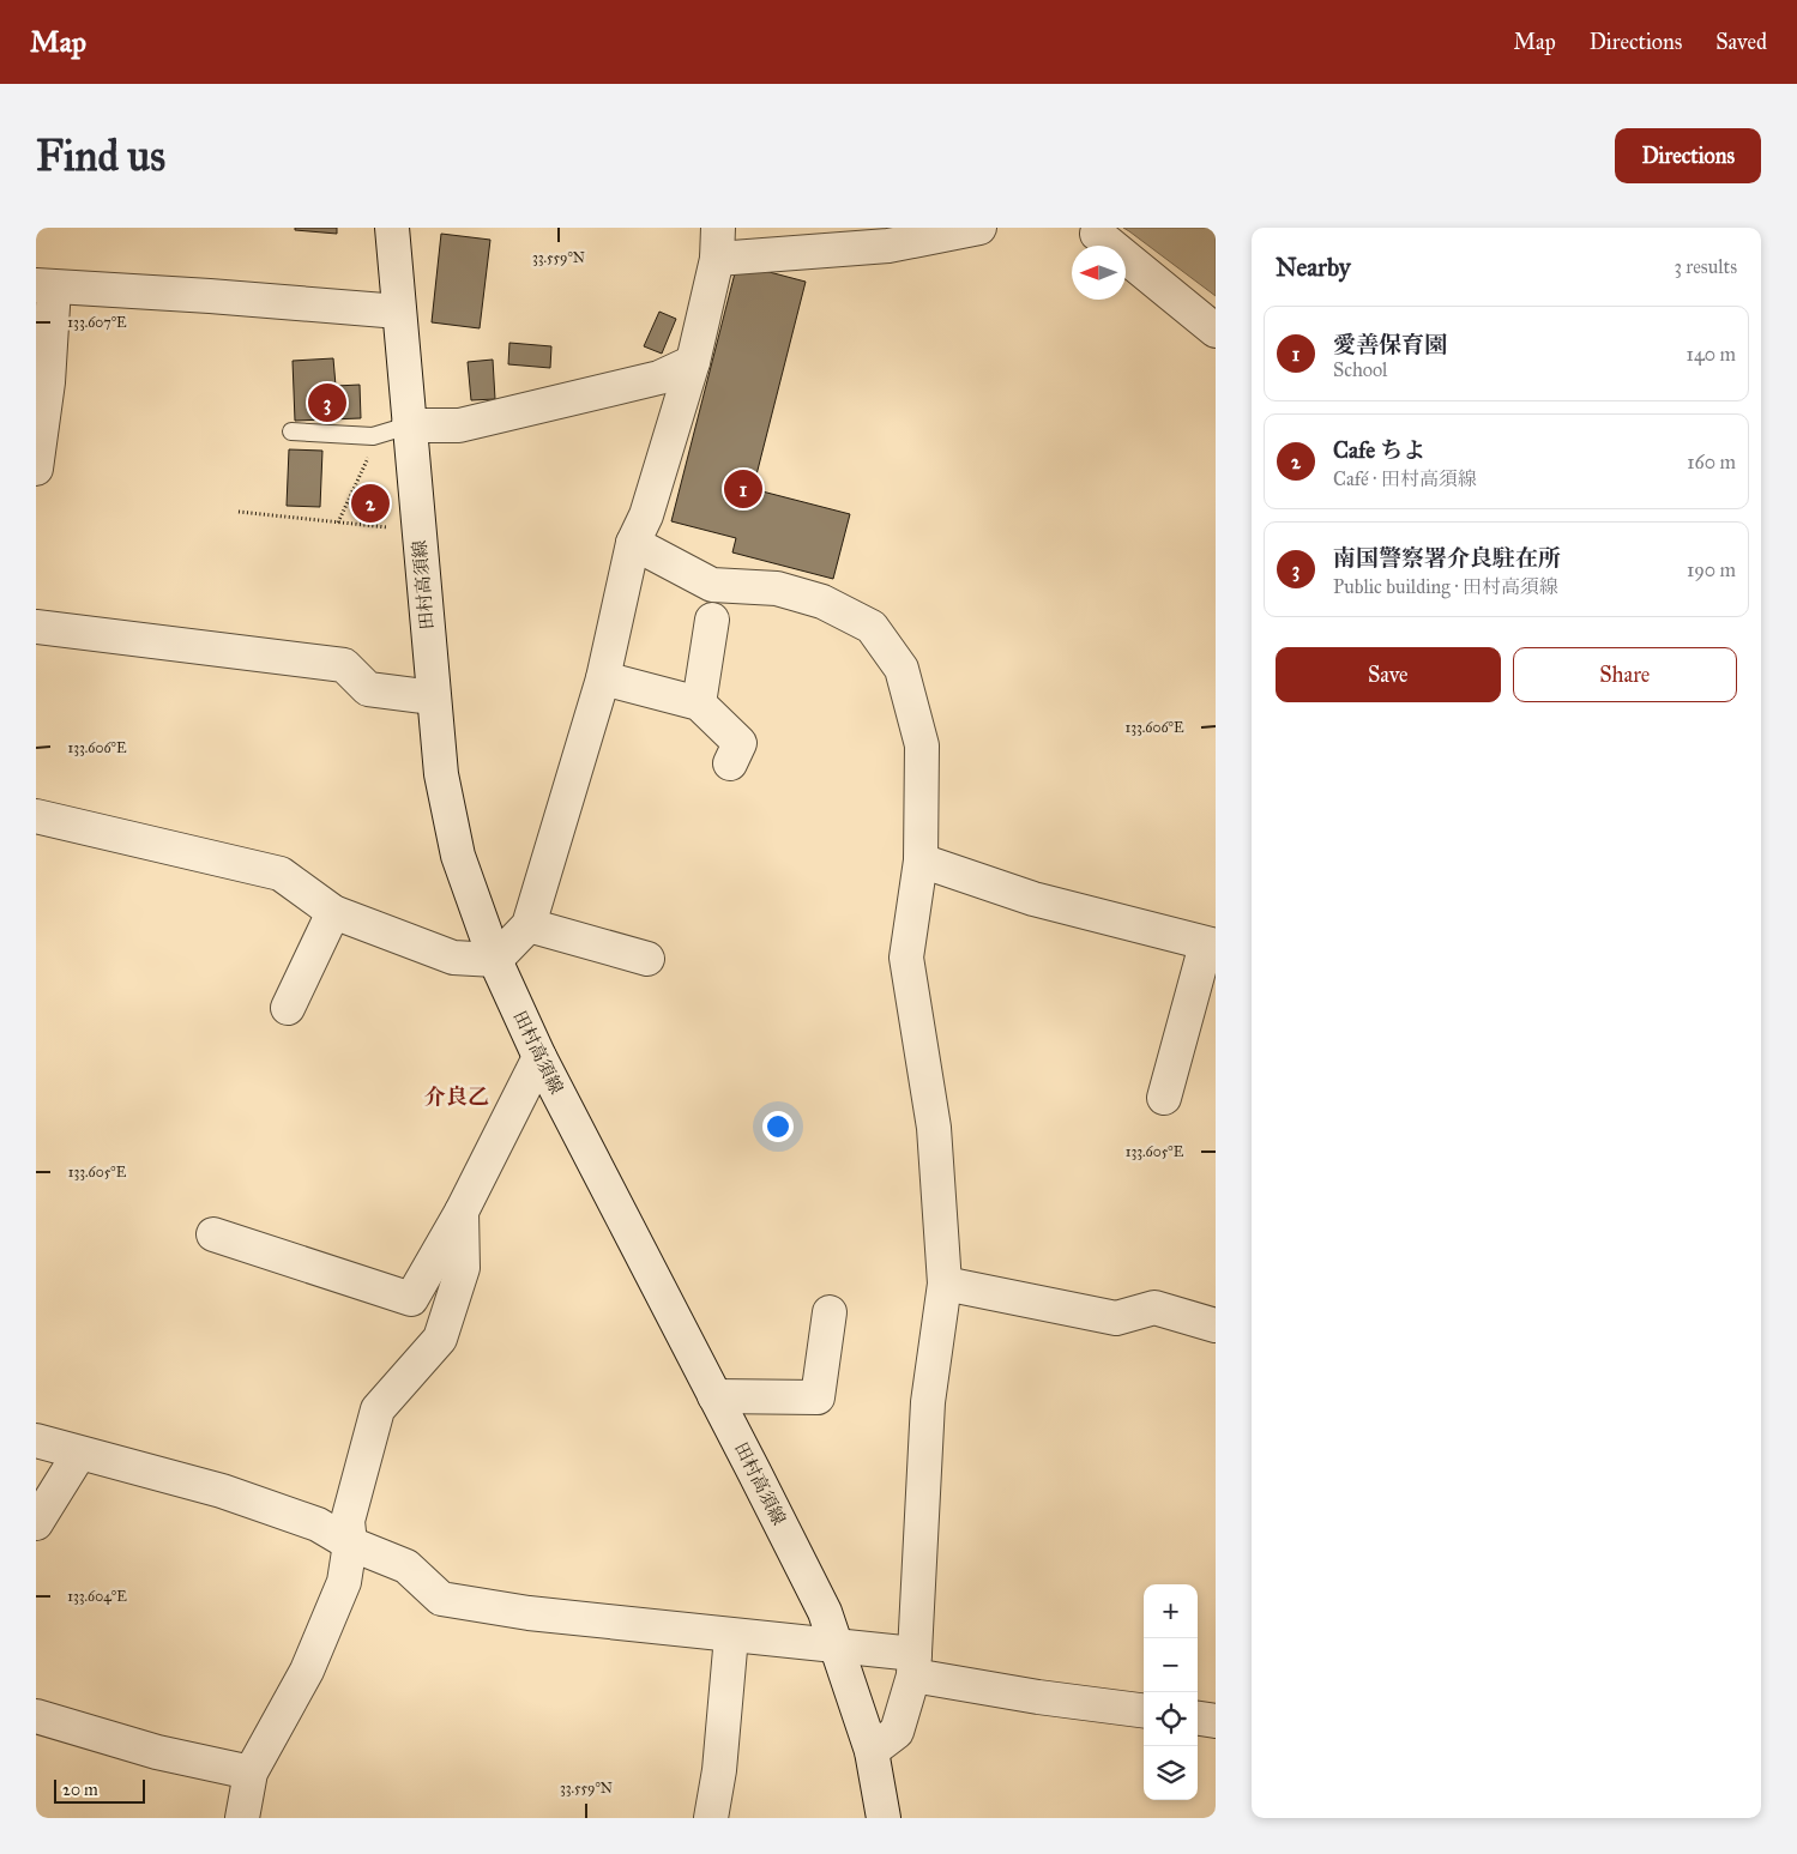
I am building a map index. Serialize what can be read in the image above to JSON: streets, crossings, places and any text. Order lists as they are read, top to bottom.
{
  "streets": {
    "street": ["田村高須線"]
  },
  "districts": ["介良乙"],
  "scale_bar": "20 m",
  "north": "left",
  "page": {
    "header": "Map",
    "nav": ["Map", "Directions", "Saved"],
    "buttons": [
      "Directions",
      ["Save", "Share"]
    ],
    "title": "Find us",
    "heading": ["Nearby", "3 results"],
    "list": [
      {
        "mark": "1",
        "name": "愛善保育園",
        "note": "School",
        "value": "140 m"
      },
      {
        "mark": "2",
        "name": "Cafe ちよ",
        "note": "Café · 田村高須線",
        "value": "160 m"
      },
      {
        "mark": "3",
        "name": "南国警察署介良駐在所",
        "note": "Public building · 田村高須線",
        "value": "190 m"
      }
    ],
    "pins": ["3", "1", "2"],
    "map_buttons": ["+", "−"],
    "scale": "20 m"
  },
  "coordinates": [
    "33.559°N",
    "133.607°E",
    "133.606°E",
    "133.605°E",
    "133.604°E"
  ]
}
